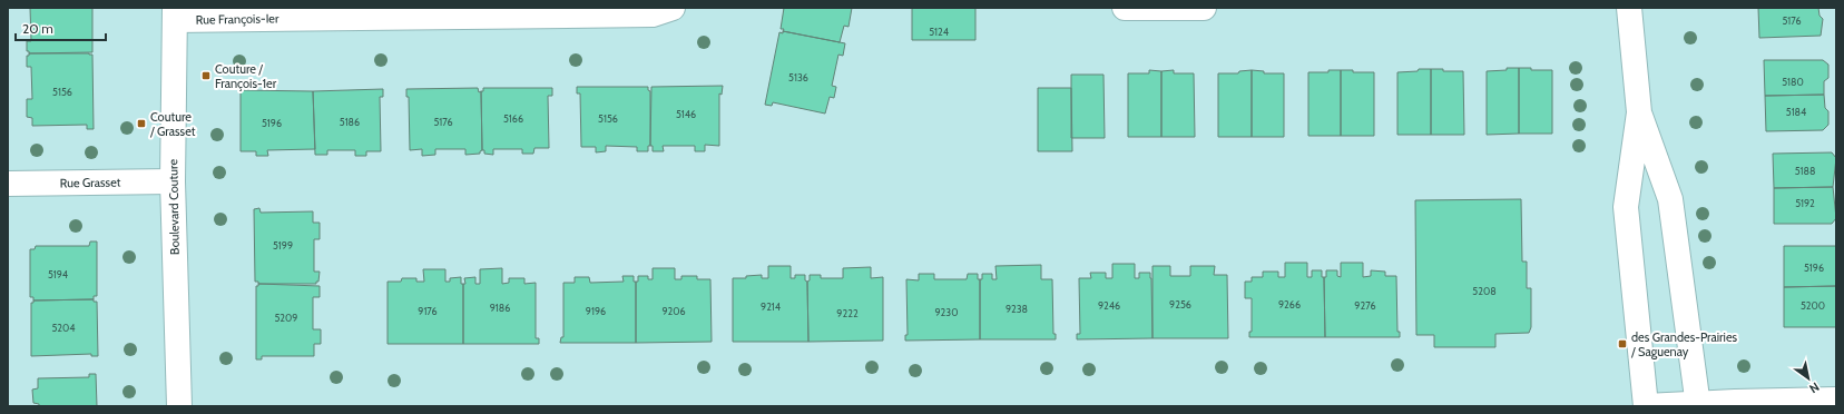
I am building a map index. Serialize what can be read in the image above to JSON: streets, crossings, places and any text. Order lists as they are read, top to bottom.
{
  "streets": {
    "street": ["Rue François-Ier", "Rue Grasset", "Boulevard Couture"]
  },
  "crossings": [
    ["Rue François-Ier", "Boulevard Couture"],
    ["Rue Grasset", "Boulevard Couture"]
  ],
  "places": {
    "transit": ["Couture / François-1er", "Couture / Grasset", "des Grandes-Prairies / Saguenay"]
  },
  "house_numbers": [
    "5176",
    "5124",
    "5136",
    "5180",
    "5156",
    "5184",
    "5146",
    "5166",
    "5156",
    "5186",
    "5176",
    "5196",
    "5188",
    "5192",
    "5199",
    "5196",
    "5194",
    "5208",
    "9256",
    "9266",
    "9246",
    "9276",
    "5200",
    "9214",
    "9186",
    "9238",
    "9176",
    "9196",
    "9206",
    "9230",
    "9222",
    "5209",
    "5204"
  ],
  "scale_bar": "20 m",
  "north": "bottom right"
}
